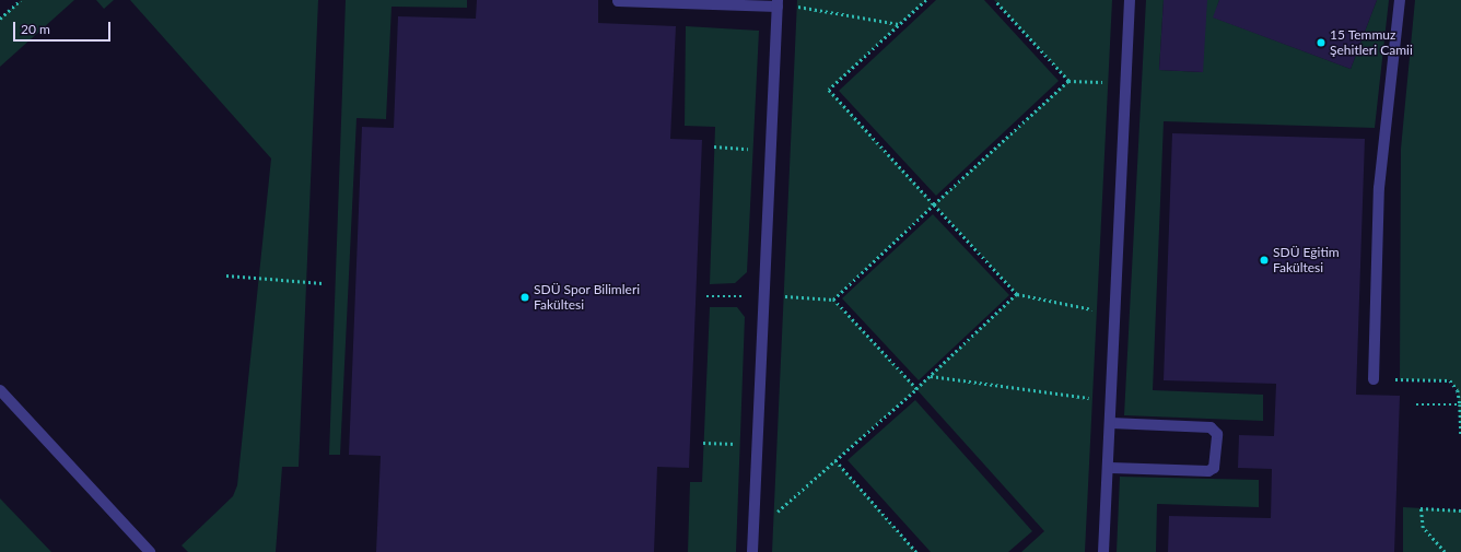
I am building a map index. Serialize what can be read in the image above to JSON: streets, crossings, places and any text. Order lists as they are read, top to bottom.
{
  "places": ["15 Temmuz Şehitleri Camii", "SDÜ Eğitim Fakültesi", "SDÜ Spor Bilimleri Fakültesi"],
  "scale_bar": "20 m"
}
